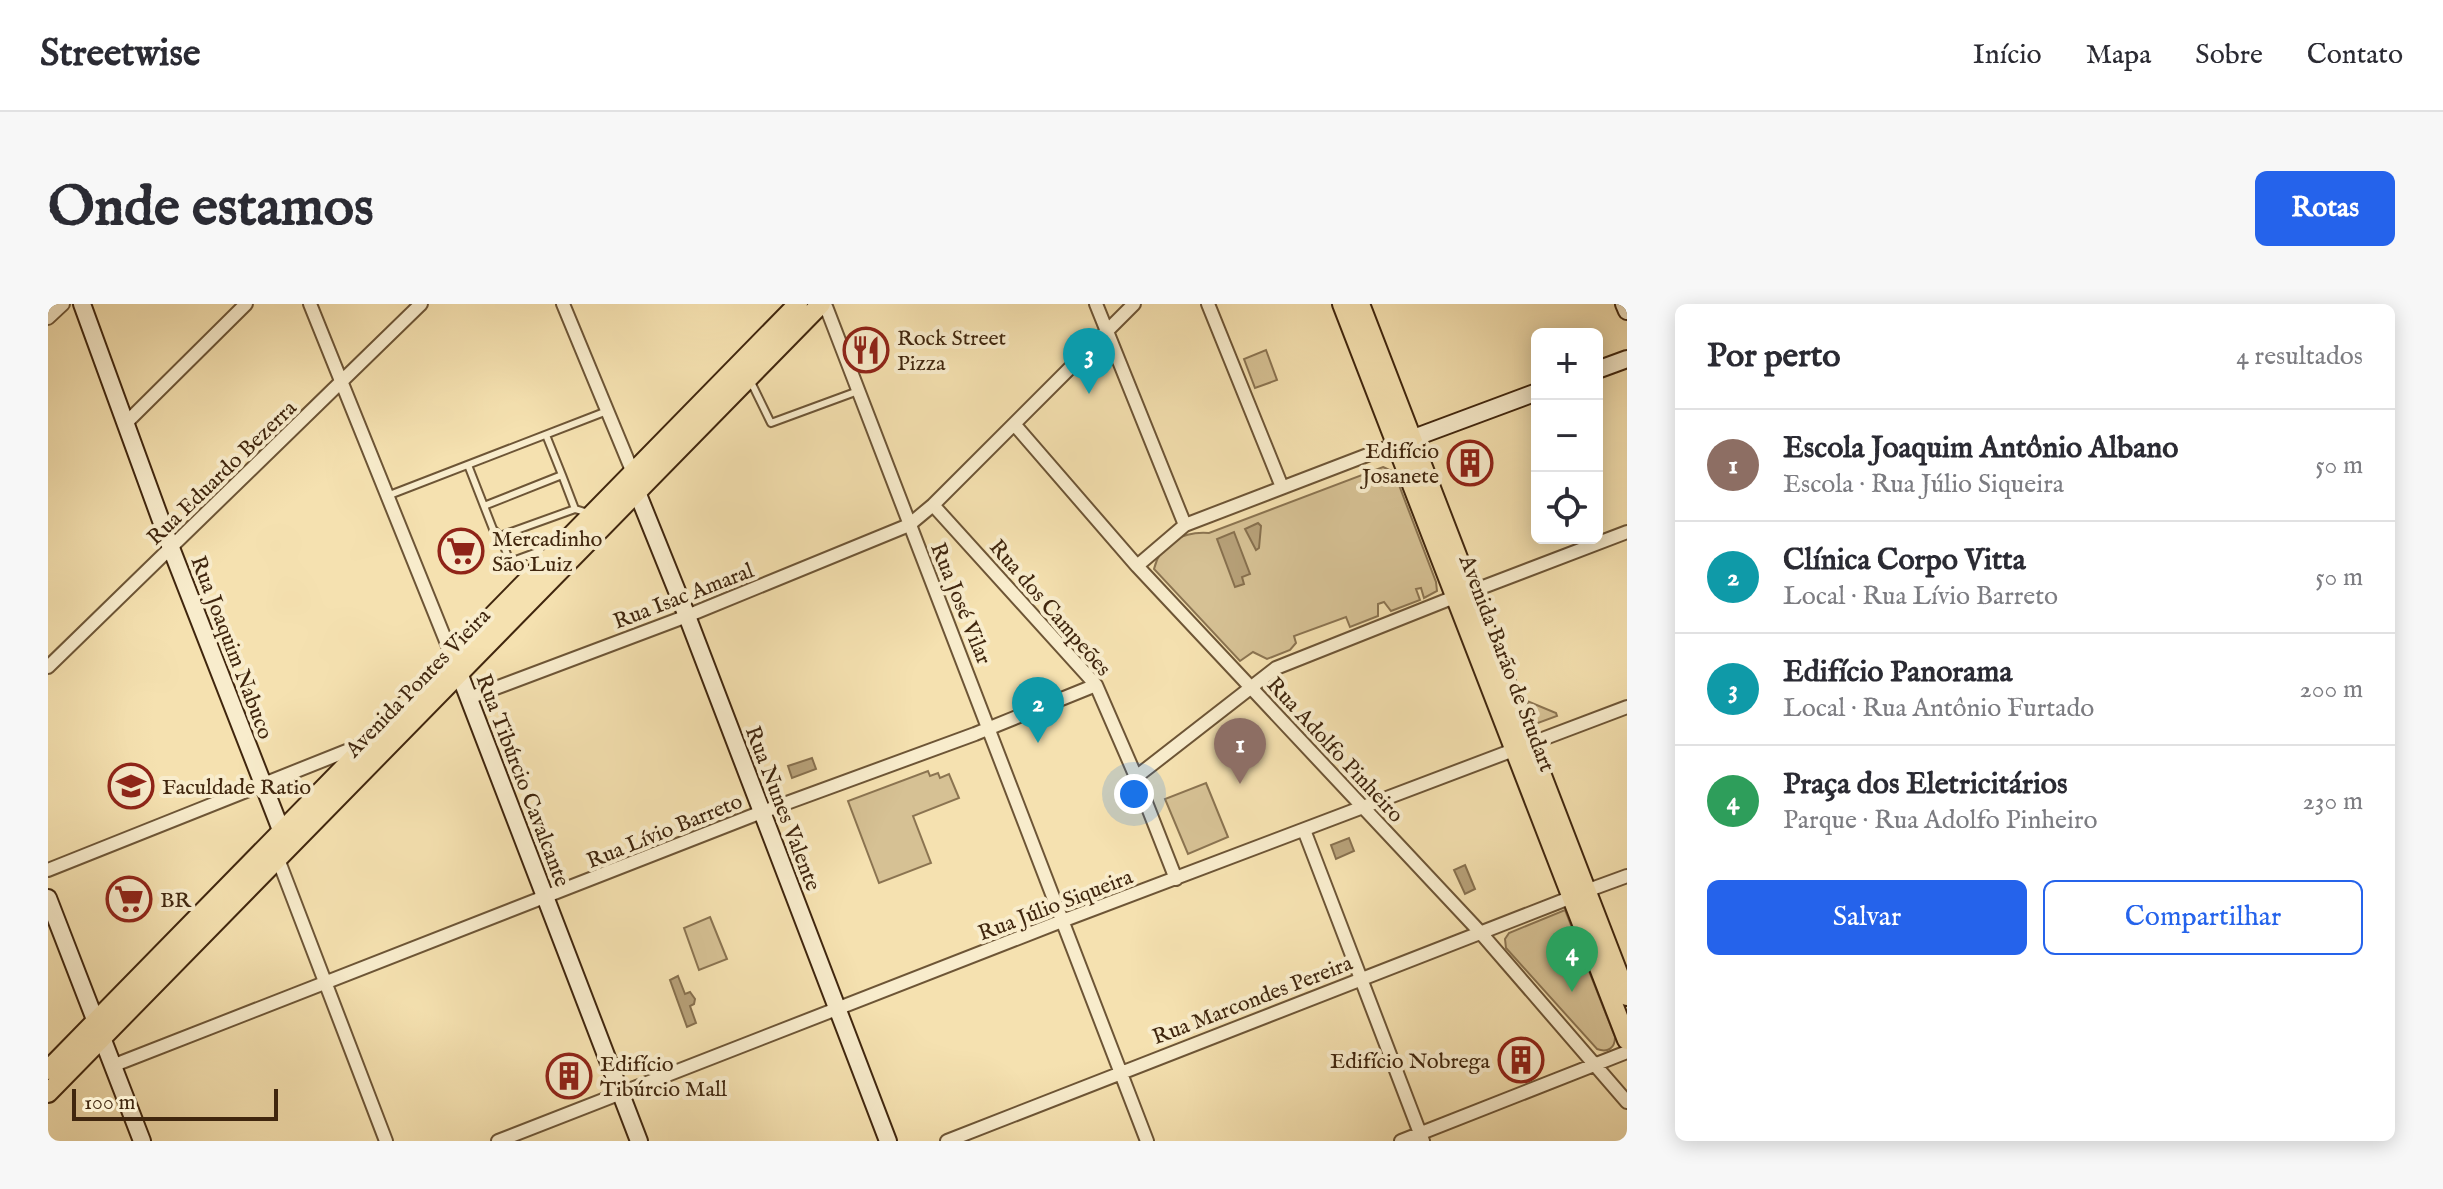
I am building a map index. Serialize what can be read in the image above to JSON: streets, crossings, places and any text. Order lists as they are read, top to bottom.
{
  "streets": {
    "main road": ["Avenida Barão de Studart", "Avenida Pontes Vieira"],
    "street": [
      "Rua Eduardo Bezerra",
      "Rua Isac Amaral",
      "Rua José Vilar",
      "Rua dos Campeões",
      "Rua Joaquim Nabuco",
      "Rua Adolfo Pinheiro",
      "Rua Tibúrcio Cavalcante",
      "Rua Nunes Valente",
      "Rua Lívio Barreto",
      "Rua Júlio Siqueira",
      "Rua Marcondes Pereira"
    ]
  },
  "crossings": [
    ["Rua Eduardo Bezerra", "Rua Joaquim Nabuco"],
    ["Rua Eduardo Bezerra", "Rua Tibúrcio Cavalcante"],
    ["Rua Isac Amaral", "Rua José Vilar"],
    ["Rua Isac Amaral", "Rua dos Campeões"],
    ["Rua Isac Amaral", "Rua Adolfo Pinheiro"],
    ["Rua Isac Amaral", "Rua Tibúrcio Cavalcante"],
    ["Rua Isac Amaral", "Rua Nunes Valente"],
    ["Rua José Vilar", "Avenida Pontes Vieira"],
    ["Rua José Vilar", "Rua Lívio Barreto"],
    ["Rua José Vilar", "Rua Júlio Siqueira"],
    ["Rua José Vilar", "Rua Marcondes Pereira"],
    ["Rua dos Campeões", "Rua Lívio Barreto"],
    ["Rua dos Campeões", "Rua Júlio Siqueira"],
    ["Rua Joaquim Nabuco", "Avenida Pontes Vieira"],
    ["Rua Joaquim Nabuco", "Rua Lívio Barreto"],
    ["Avenida Barão de Studart", "Rua Júlio Siqueira"],
    ["Avenida Barão de Studart", "Rua Marcondes Pereira"],
    ["Avenida Pontes Vieira", "Rua Tibúrcio Cavalcante"],
    ["Avenida Pontes Vieira", "Rua Nunes Valente"],
    ["Rua Adolfo Pinheiro", "Rua Júlio Siqueira"],
    ["Rua Adolfo Pinheiro", "Rua Marcondes Pereira"],
    ["Rua Tibúrcio Cavalcante", "Rua Lívio Barreto"],
    ["Rua Tibúrcio Cavalcante", "Rua Júlio Siqueira"],
    ["Rua Nunes Valente", "Rua Lívio Barreto"],
    ["Rua Nunes Valente", "Rua Júlio Siqueira"]
  ],
  "places": {
    "restaurant": ["Rock Street Pizza"],
    "building": ["Edifício Josanete", "Edifício Nobrega", "Edifício Tibúrcio Mall"],
    "supermarket": ["Mercadinho São Luiz", "BR"],
    "school or university": ["Faculdade Ratio"]
  },
  "scale_bar": "100 m",
  "page": {
    "header": "Streetwise",
    "nav": [
      "Início",
      "Mapa",
      "Sobre",
      "Contato"
    ],
    "buttons": [
      "Rotas",
      ["Salvar", "Compartilhar"]
    ],
    "title": "Onde estamos",
    "heading": ["Por perto", "4 resultados"],
    "map_buttons": ["+", "−"],
    "pins": [
      "3",
      "2",
      "1",
      "4"
    ],
    "list": [
      {
        "mark": "1",
        "name": "Escola Joaquim Antônio Albano",
        "note": "Escola · Rua Júlio Siqueira",
        "value": "50 m"
      },
      {
        "mark": "2",
        "name": "Clínica Corpo Vitta",
        "note": "Local · Rua Lívio Barreto",
        "value": "50 m"
      },
      {
        "mark": "3",
        "name": "Edifício Panorama",
        "note": "Local · Rua Antônio Furtado",
        "value": "200 m"
      },
      {
        "mark": "4",
        "name": "Praça dos Eletricitários",
        "note": "Parque · Rua Adolfo Pinheiro",
        "value": "230 m"
      }
    ],
    "scale": "100 m"
  }
}
